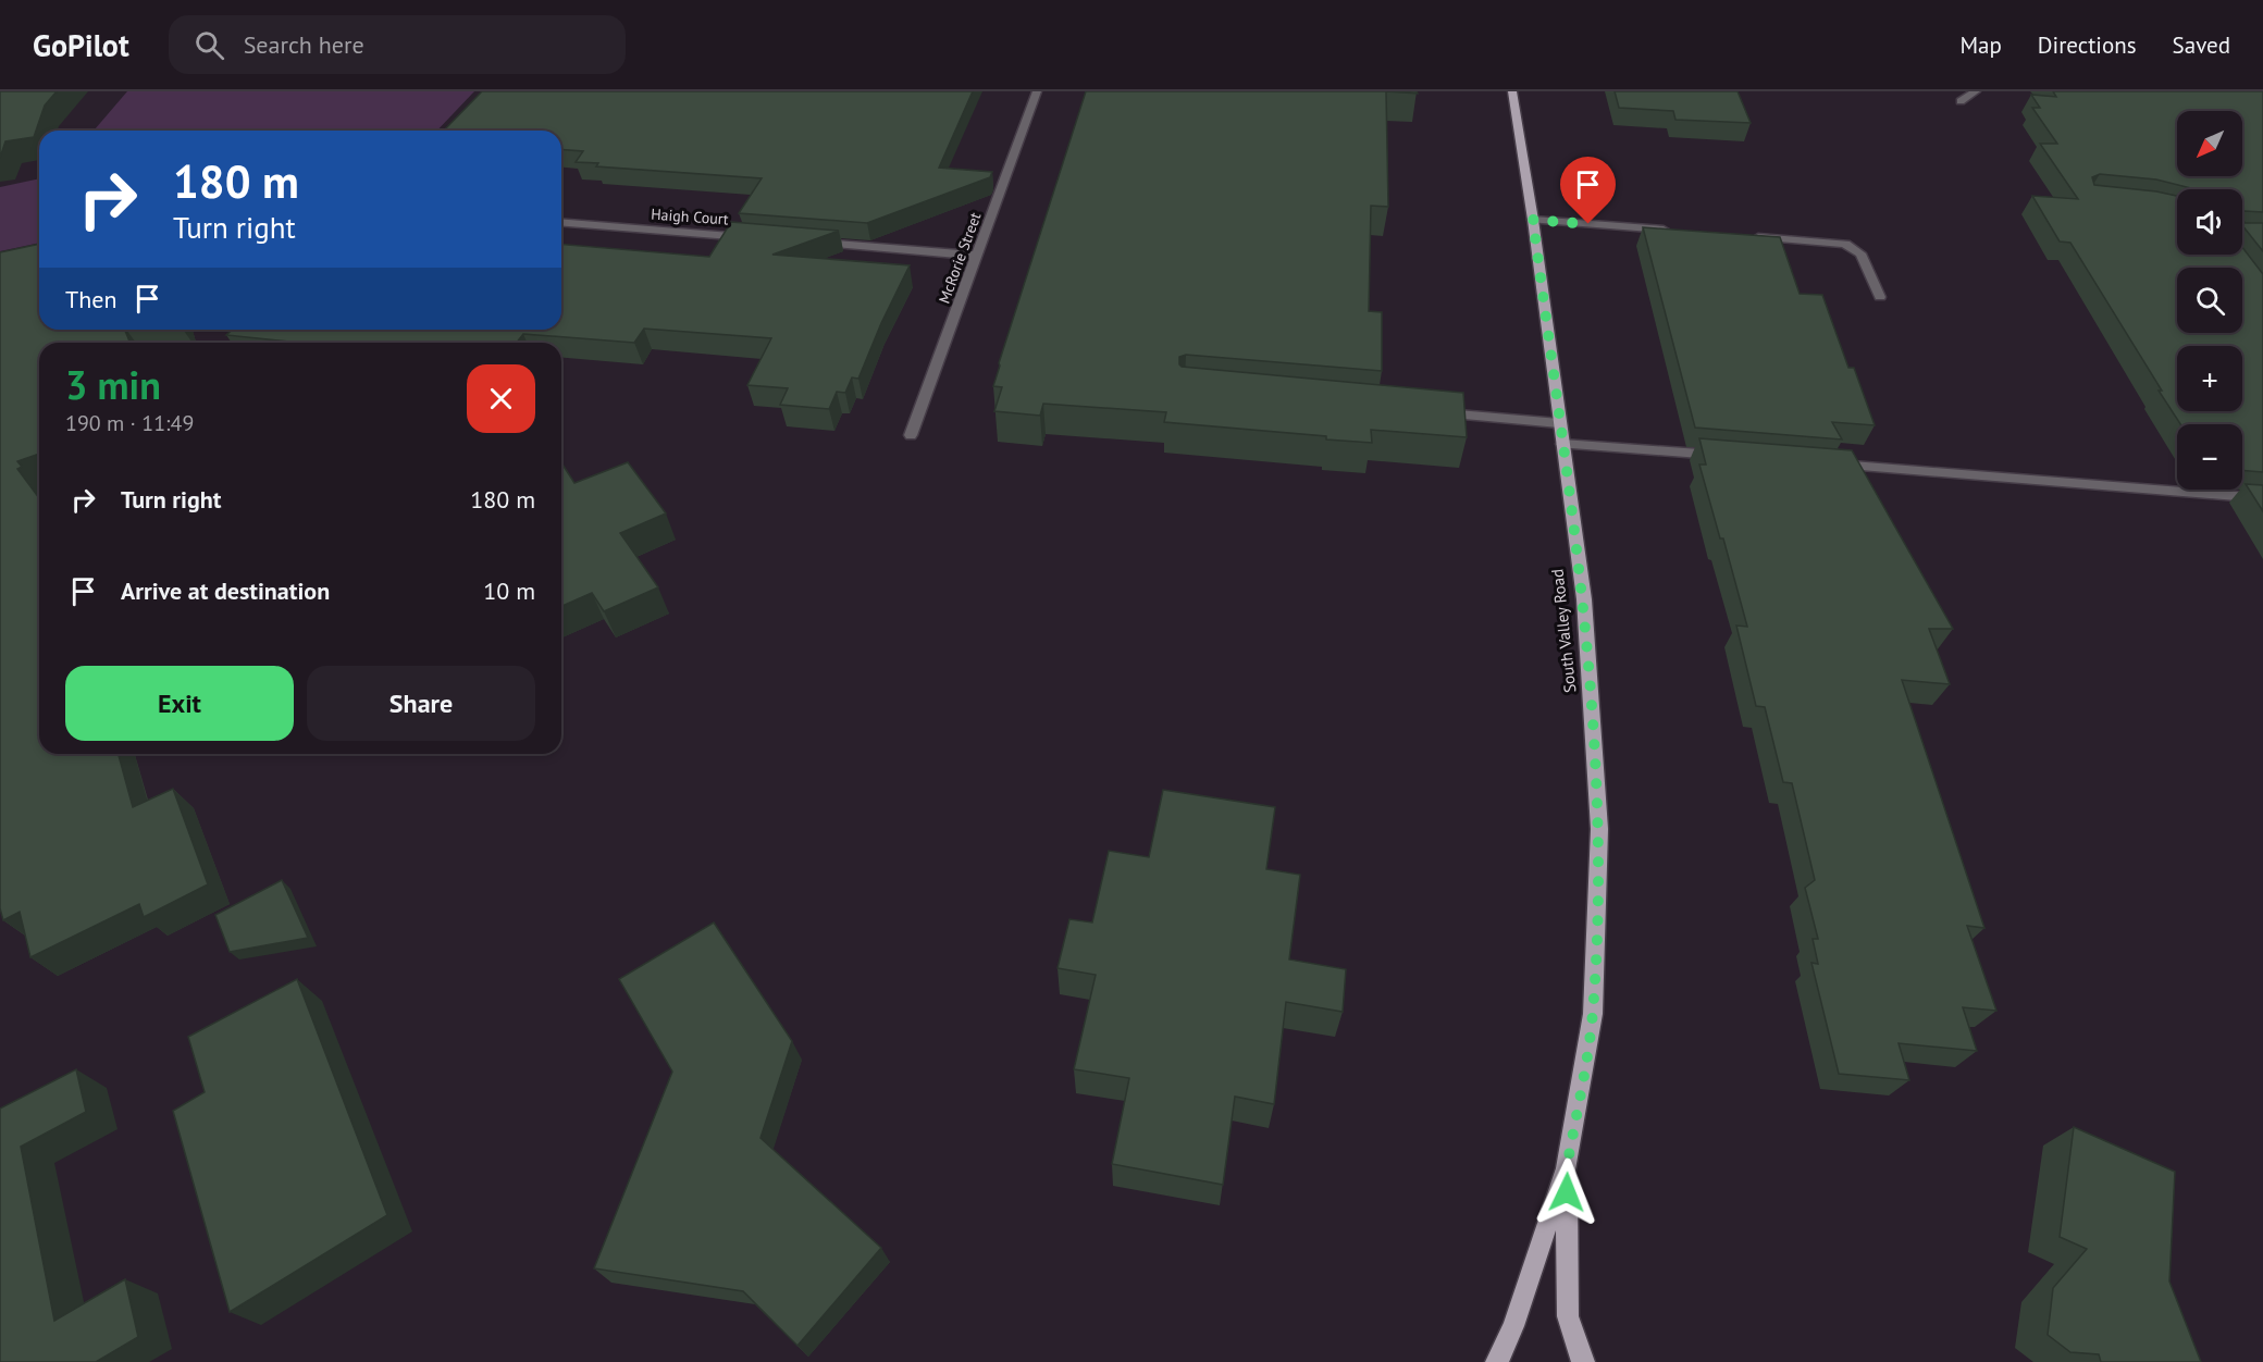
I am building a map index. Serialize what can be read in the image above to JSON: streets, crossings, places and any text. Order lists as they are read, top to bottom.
{
  "streets": {
    "main road": ["South Valley Road"],
    "street": ["Haigh Court", "McRorie Street"]
  },
  "north": "bottom left",
  "page": {
    "header": "GoPilot",
    "search": "Search here",
    "nav": ["Map", "Directions", "Saved"],
    "map_buttons": ["+", "−"],
    "turn": ["180 m", "Turn right"],
    "then": "Then",
    "heading": ["3 min", "190 m · 11:49"],
    "list": [
      {
        "name": "Turn right",
        "value": "180 m"
      },
      {
        "name": "Arrive at destination",
        "value": "10 m"
      }
    ],
    "buttons": ["Exit", "Share"]
  }
}
